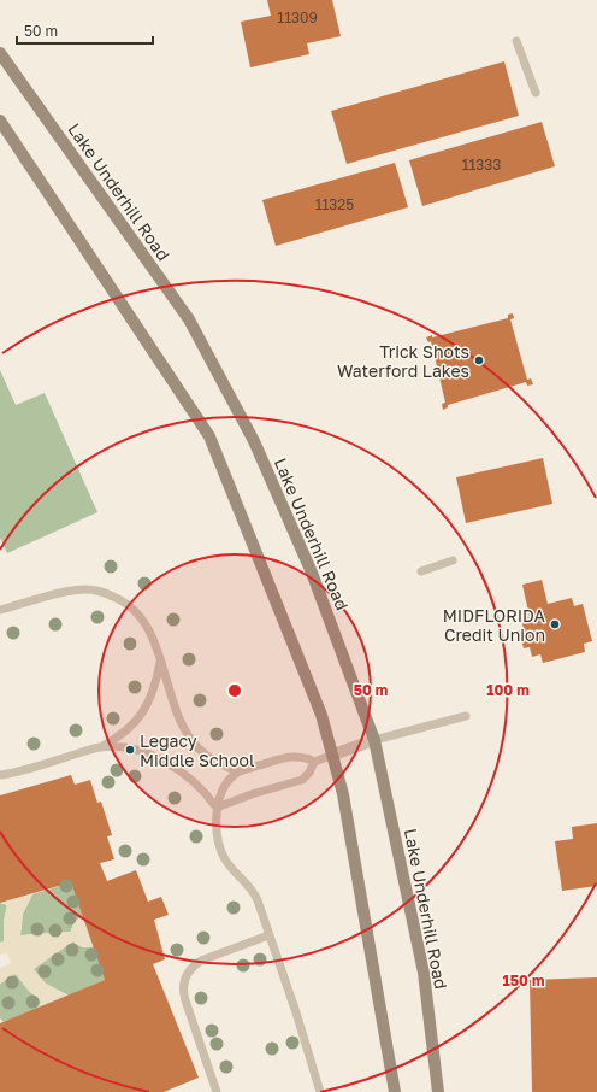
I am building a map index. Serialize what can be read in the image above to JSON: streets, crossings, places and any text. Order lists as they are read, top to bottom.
{
  "streets": {
    "street": ["Lake Underhill Road"]
  },
  "places": ["Trick Shots Waterford Lakes", "MIDFLORIDA Credit Union", "Legacy Middle School"],
  "house_numbers": ["11309", "11333", "11325"],
  "scale_bar": "50 m",
  "rings": ["50 m", "100 m", "150 m"]
}
